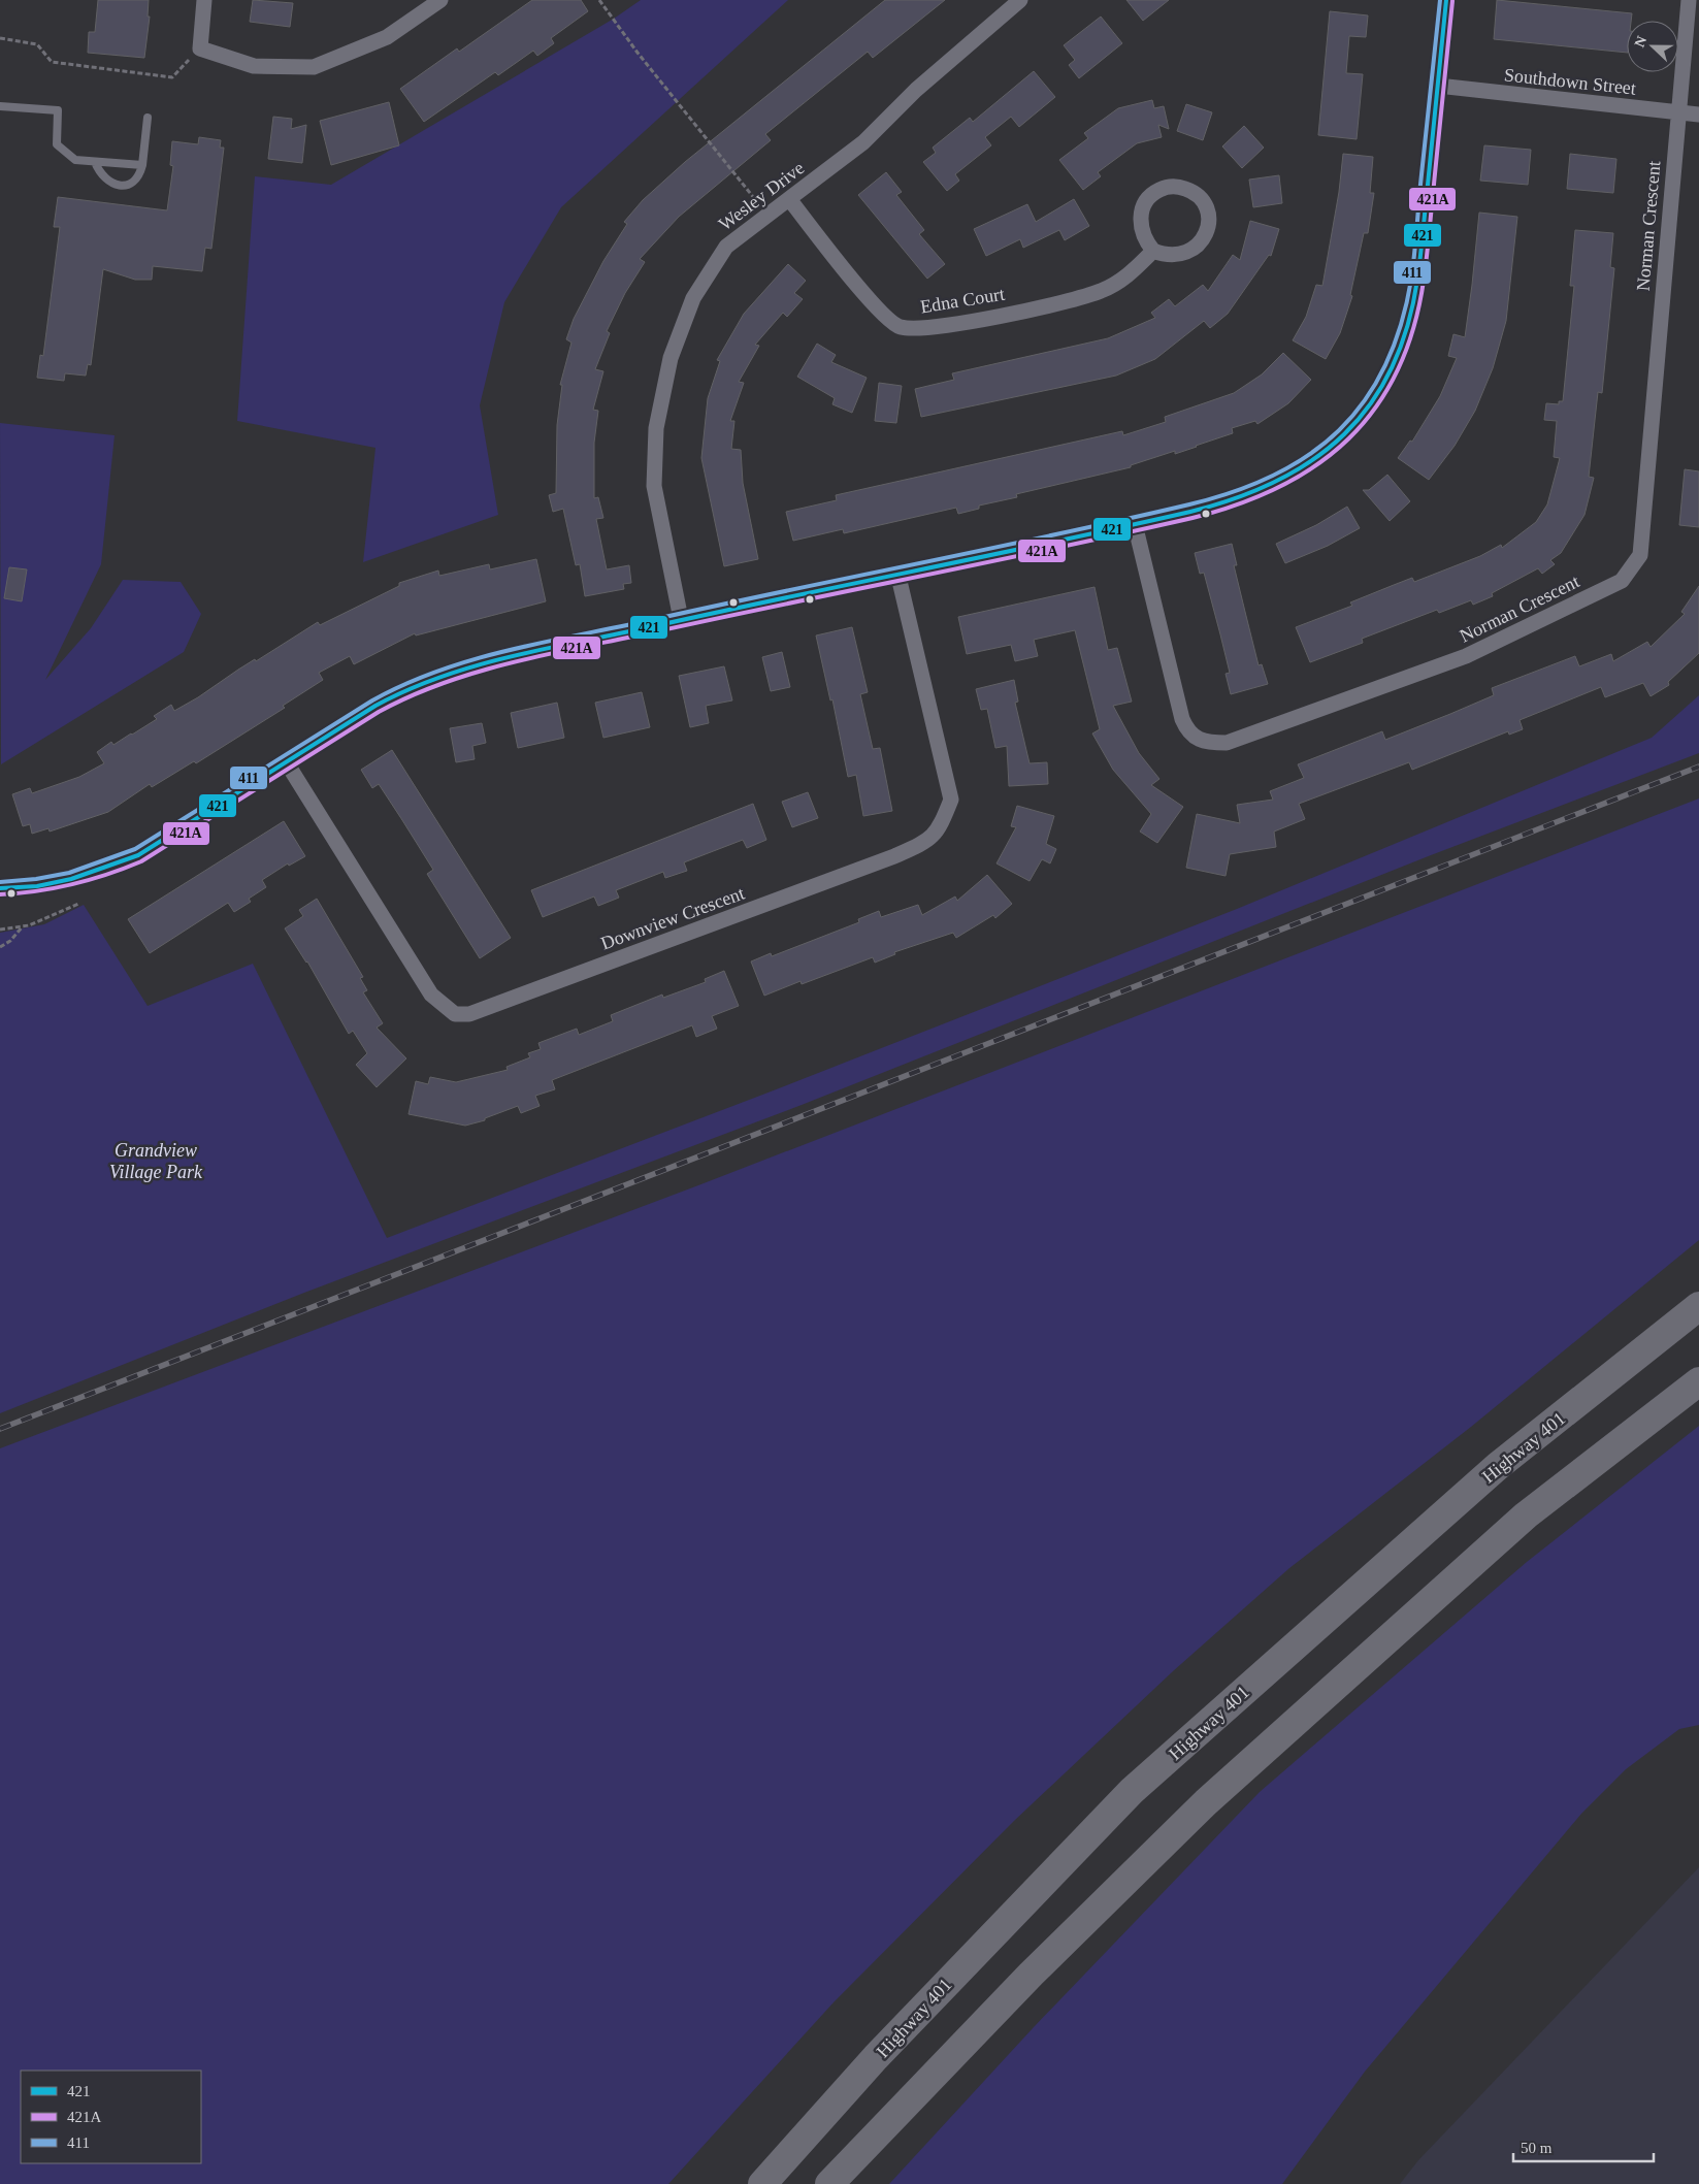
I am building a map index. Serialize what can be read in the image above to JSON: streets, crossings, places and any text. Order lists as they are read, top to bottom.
{
  "streets": {
    "highway": ["Highway 401"],
    "street": [
      "Southdown Street",
      "Wesley Drive",
      "Norman Crescent",
      "Edna Court",
      "Downview Crescent"
    ]
  },
  "crossings": [
    ["Southdown Street", "Norman Crescent"],
    ["Wesley Drive", "Edna Court"]
  ],
  "parks": ["Grandview Village Park"],
  "lines": ["transit line 421", "transit line 411", "transit line 421A"],
  "legend": ["421", "421A", "411"],
  "scale_bar": "50 m",
  "north": "left"
}
